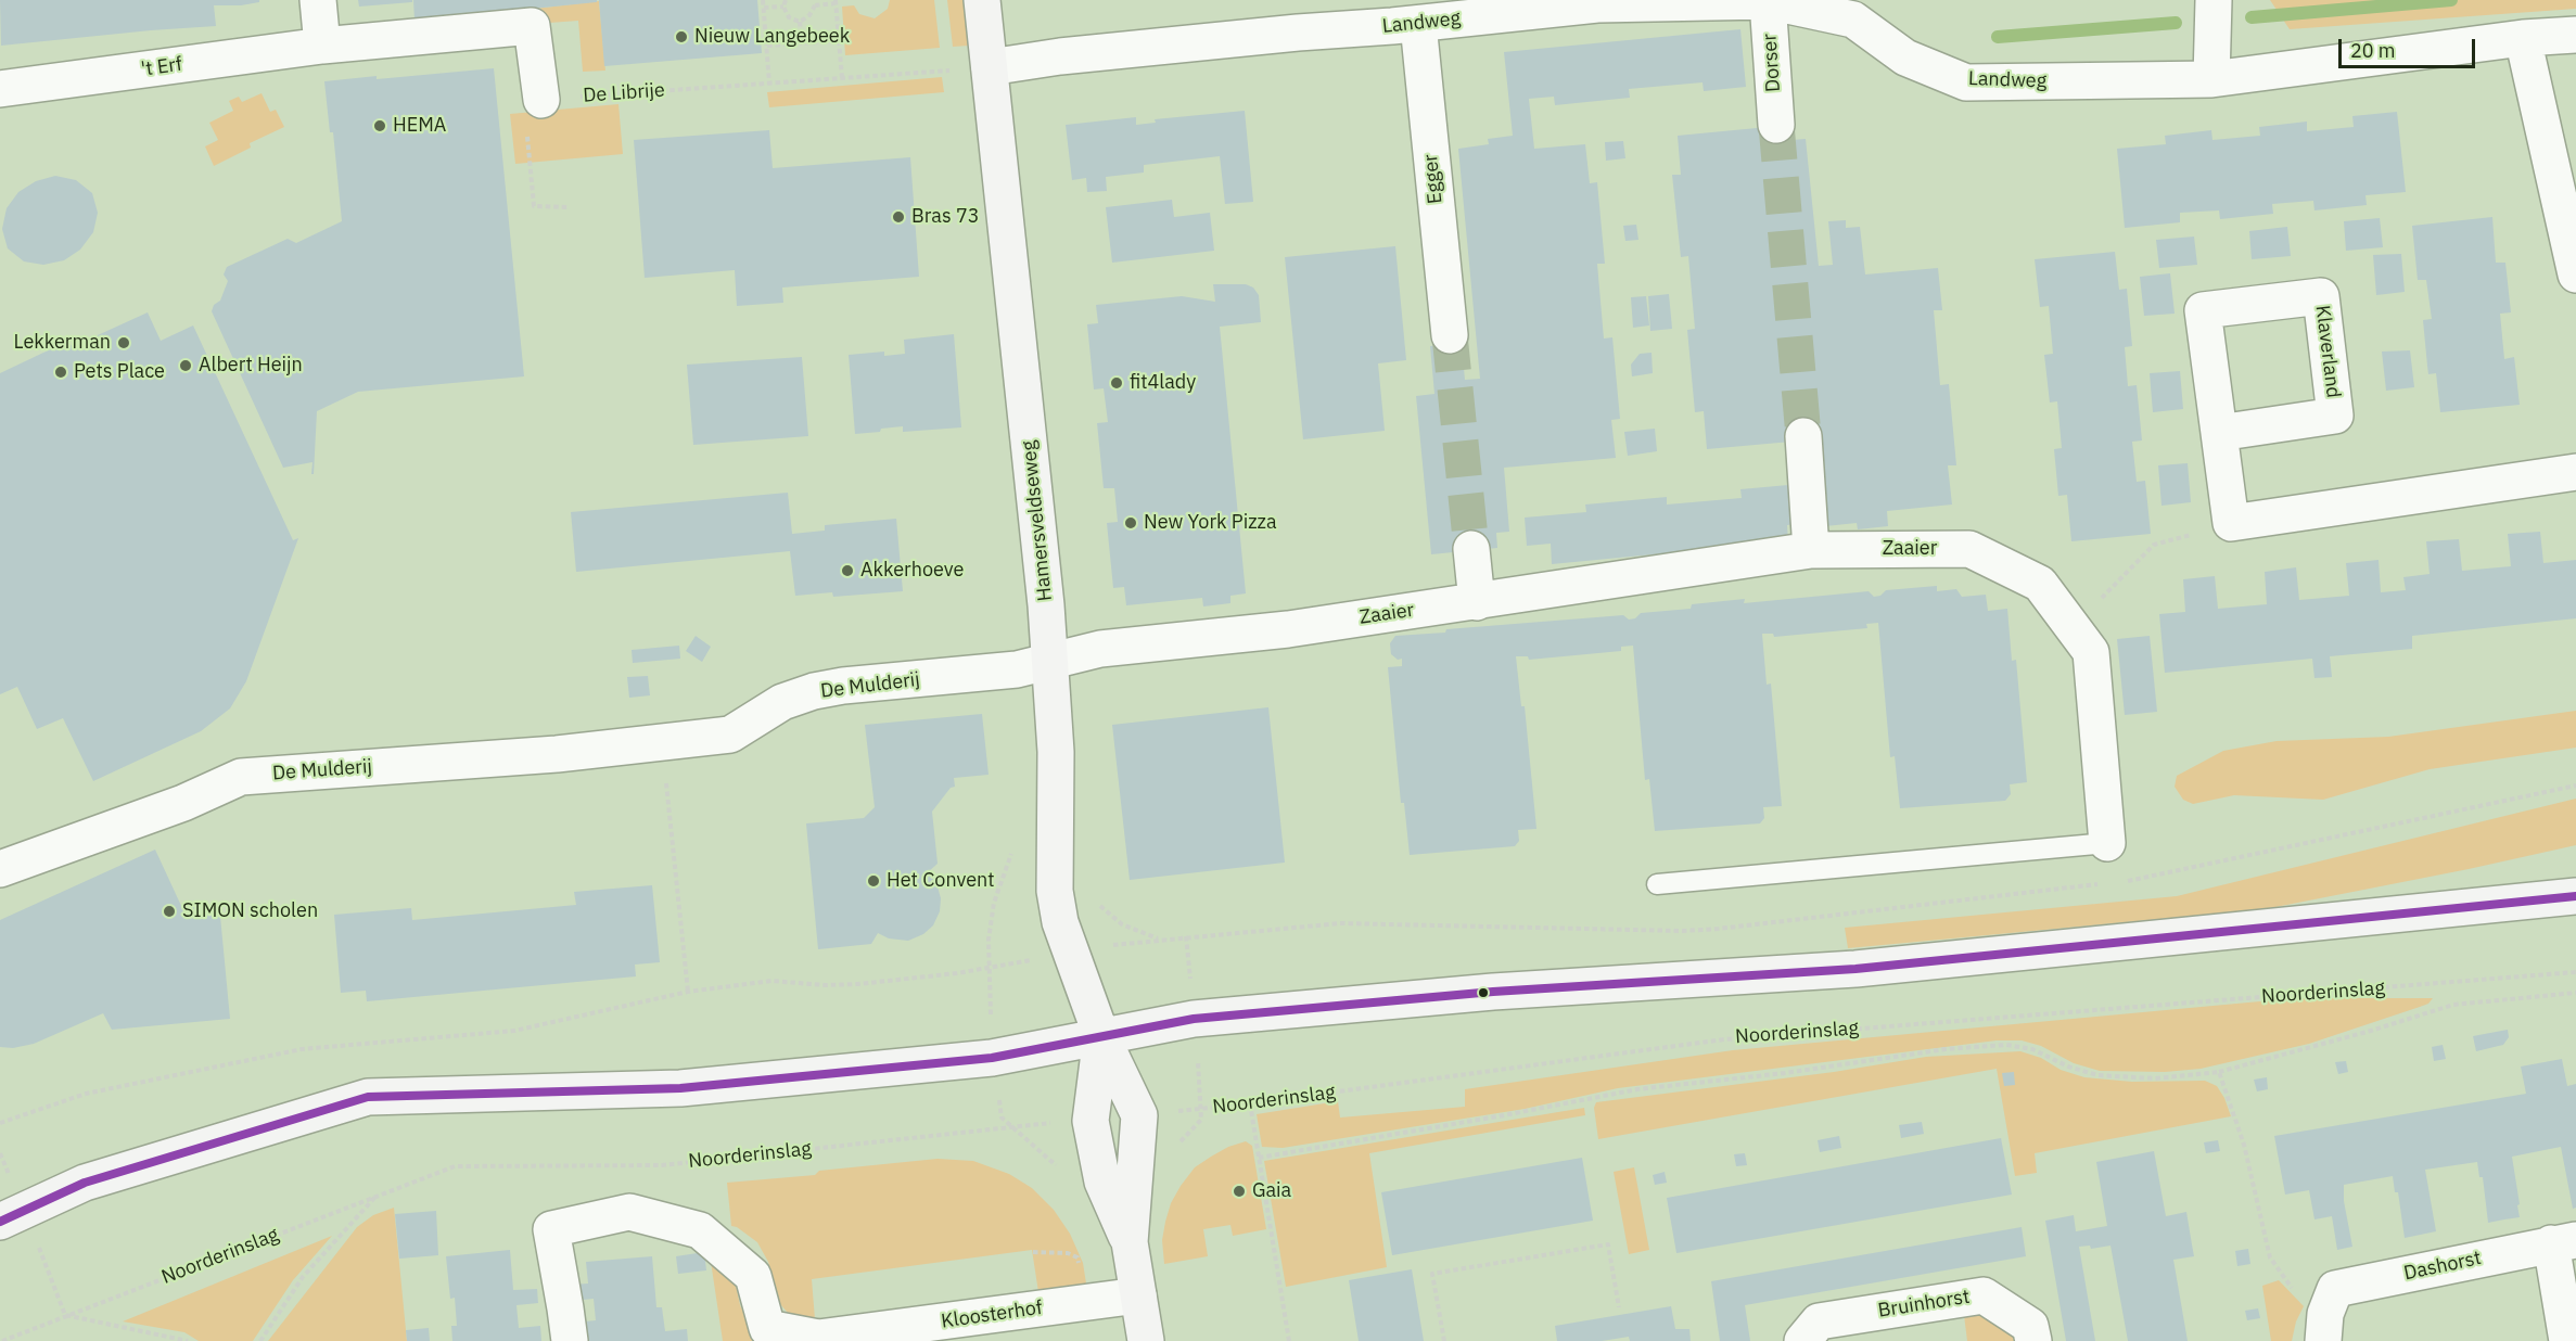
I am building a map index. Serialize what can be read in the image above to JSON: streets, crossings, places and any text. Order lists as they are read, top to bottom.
{
  "streets": {
    "main road": ["Hamersveldseweg"],
    "street": [
      "Landweg",
      "Dorser",
      "'t Erf",
      "Egger",
      "Klaverland",
      "Zaaier",
      "De Mulderij",
      "Dashorst",
      "Bruinhorst",
      "Kloosterhof"
    ],
    "path": ["De Librije", "Noorderinslag"]
  },
  "crossings": [
    ["Landweg", "Dorser"],
    ["Landweg", "De Librije"],
    ["Landweg", "Egger"],
    ["Landweg", "Hamersveldseweg"],
    ["De Librije", "Hamersveldseweg"],
    ["Hamersveldseweg", "Zaaier"],
    ["Hamersveldseweg", "De Mulderij"],
    ["Hamersveldseweg", "Noorderinslag"],
    ["Hamersveldseweg", "Kloosterhof"],
    ["Zaaier", "De Mulderij"]
  ],
  "places": [
    "Nieuw Langebeek",
    "HEMA",
    "Bras 73",
    "Lekkerman",
    "Albert Heijn",
    "Pets Place",
    "fit4lady",
    "New York Pizza",
    "Akkerhoeve",
    "Het Convent",
    "SIMON scholen",
    "Gaia"
  ],
  "scale_bar": "20 m"
}
